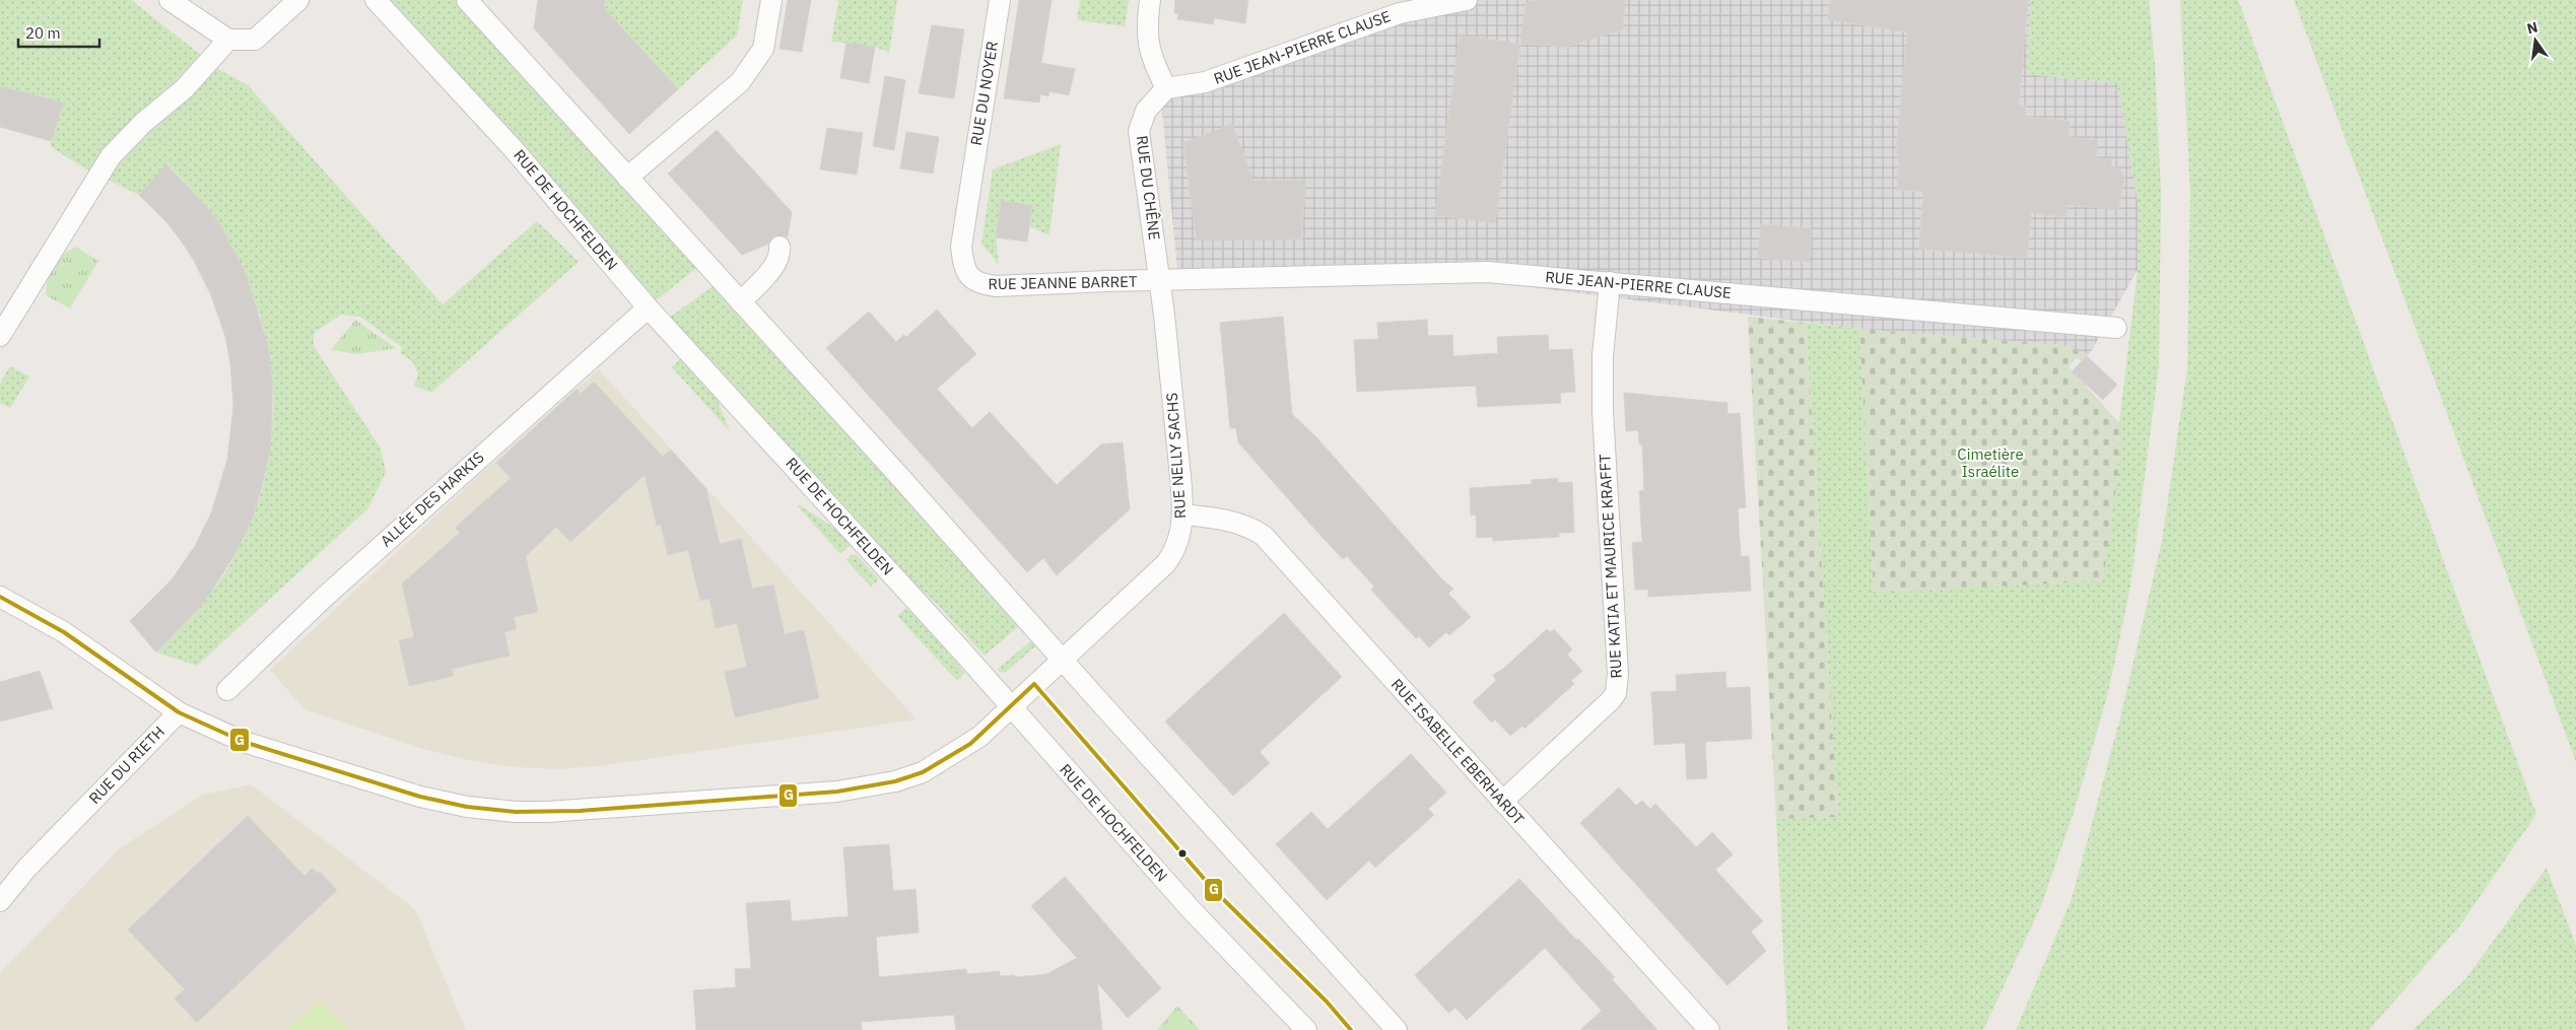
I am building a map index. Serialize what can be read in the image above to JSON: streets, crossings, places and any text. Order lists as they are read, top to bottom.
{
  "streets": {
    "street": [
      "RUE JEAN-PIERRE CLAUSE",
      "RUE DU NOYER",
      "RUE DU CHÊNE",
      "RUE DE HOCHFELDEN",
      "RUE JEANNE BARRET",
      "RUE NELLY SACHS",
      "ALLÉE DES HARKIS",
      "RUE KATIA ET MAURICE KRAFFT",
      "RUE ISABELLE EBERHARDT",
      "RUE DU RIETH"
    ]
  },
  "crossings": [
    ["RUE JEAN-PIERRE CLAUSE", "RUE DU CHÊNE"],
    ["RUE JEAN-PIERRE CLAUSE", "RUE JEANNE BARRET"],
    ["RUE JEAN-PIERRE CLAUSE", "RUE NELLY SACHS"],
    ["RUE JEAN-PIERRE CLAUSE", "RUE KATIA ET MAURICE KRAFFT"],
    ["RUE DU NOYER", "RUE JEANNE BARRET"],
    ["RUE DU CHÊNE", "RUE JEANNE BARRET"],
    ["RUE DU CHÊNE", "RUE NELLY SACHS"],
    ["RUE DE HOCHFELDEN", "RUE NELLY SACHS"],
    ["RUE JEANNE BARRET", "RUE NELLY SACHS"],
    ["RUE NELLY SACHS", "RUE ISABELLE EBERHARDT"],
    ["RUE KATIA ET MAURICE KRAFFT", "RUE ISABELLE EBERHARDT"]
  ],
  "parks": ["Cimetière Israélite"],
  "lines": ["transit line G"],
  "scale_bar": "20 m",
  "north": "top"
}
